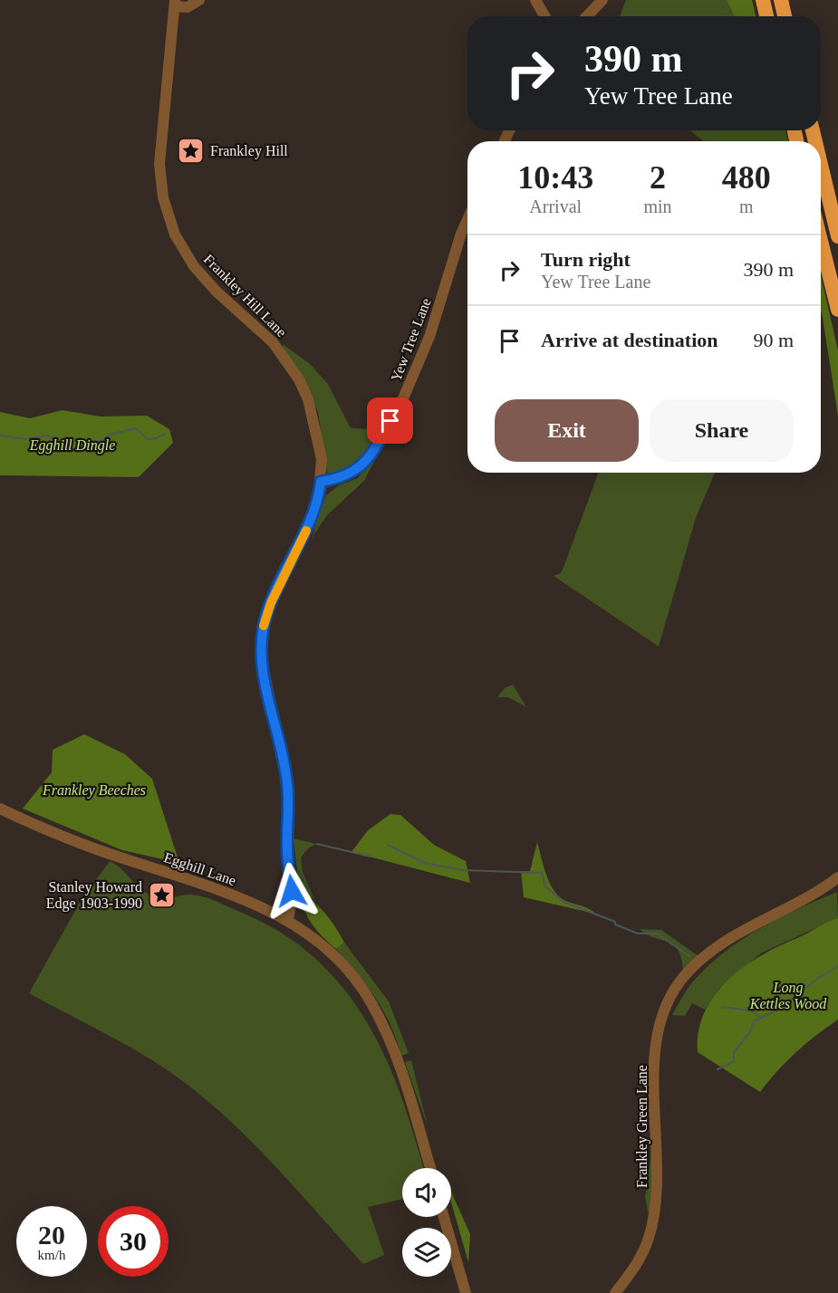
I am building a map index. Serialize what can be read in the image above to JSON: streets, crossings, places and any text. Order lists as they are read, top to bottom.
{
  "streets": {
    "street": [
      "Frankley Hill Lane",
      "Yew Tree Lane",
      "Egghill Lane",
      "Frankley Green Lane"
    ]
  },
  "crossings": [
    ["Frankley Hill Lane", "Yew Tree Lane"],
    ["Frankley Hill Lane", "Egghill Lane"]
  ],
  "parks": ["Egghill Dingle", "Frankley Beeches", "Long Kettles Wood"],
  "places": {
    "place": ["Frankley Hill", "Stanley Howard Edge 1903-1990"]
  },
  "page": {
    "turn": ["390 m", "Yew Tree Lane"],
    "eta": [
      "10:43",
      "Arrival",
      "2",
      "min",
      "480",
      "m"
    ],
    "list": [
      {
        "name": "Turn right",
        "note": "Yew Tree Lane",
        "value": "390 m"
      },
      {
        "name": "Arrive at destination",
        "value": "90 m"
      }
    ],
    "buttons": ["Exit", "Share"],
    "speed": "20 km/h",
    "limit": "30"
  }
}
